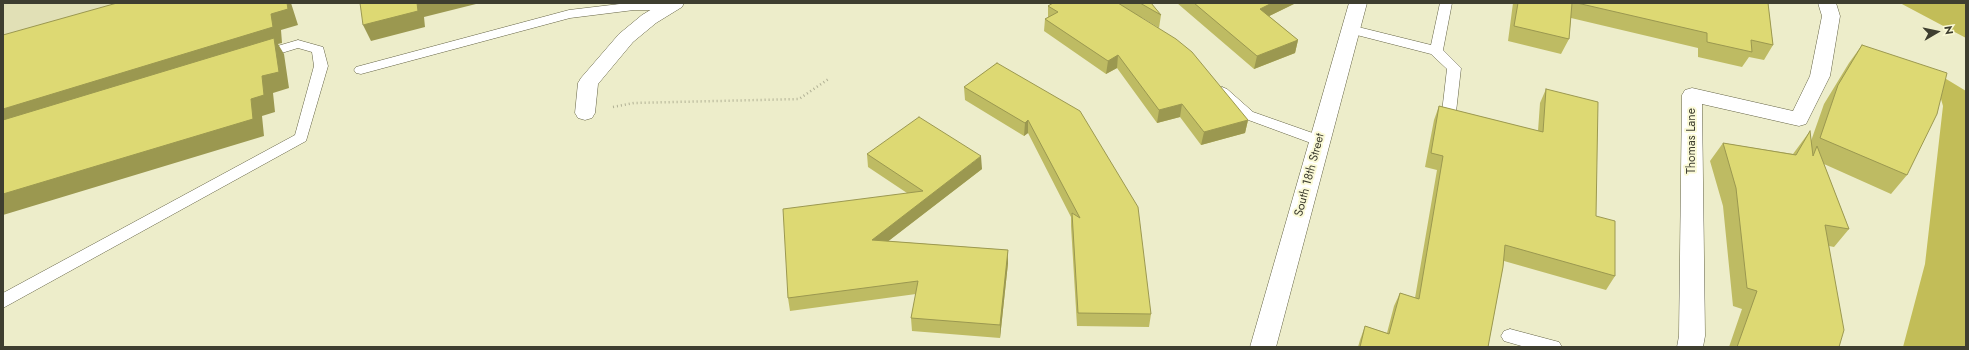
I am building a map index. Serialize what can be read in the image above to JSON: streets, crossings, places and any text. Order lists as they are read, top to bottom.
{
  "streets": {
    "street": ["Thomas Lane", "South 18th Street"]
  },
  "north": "right"
}
